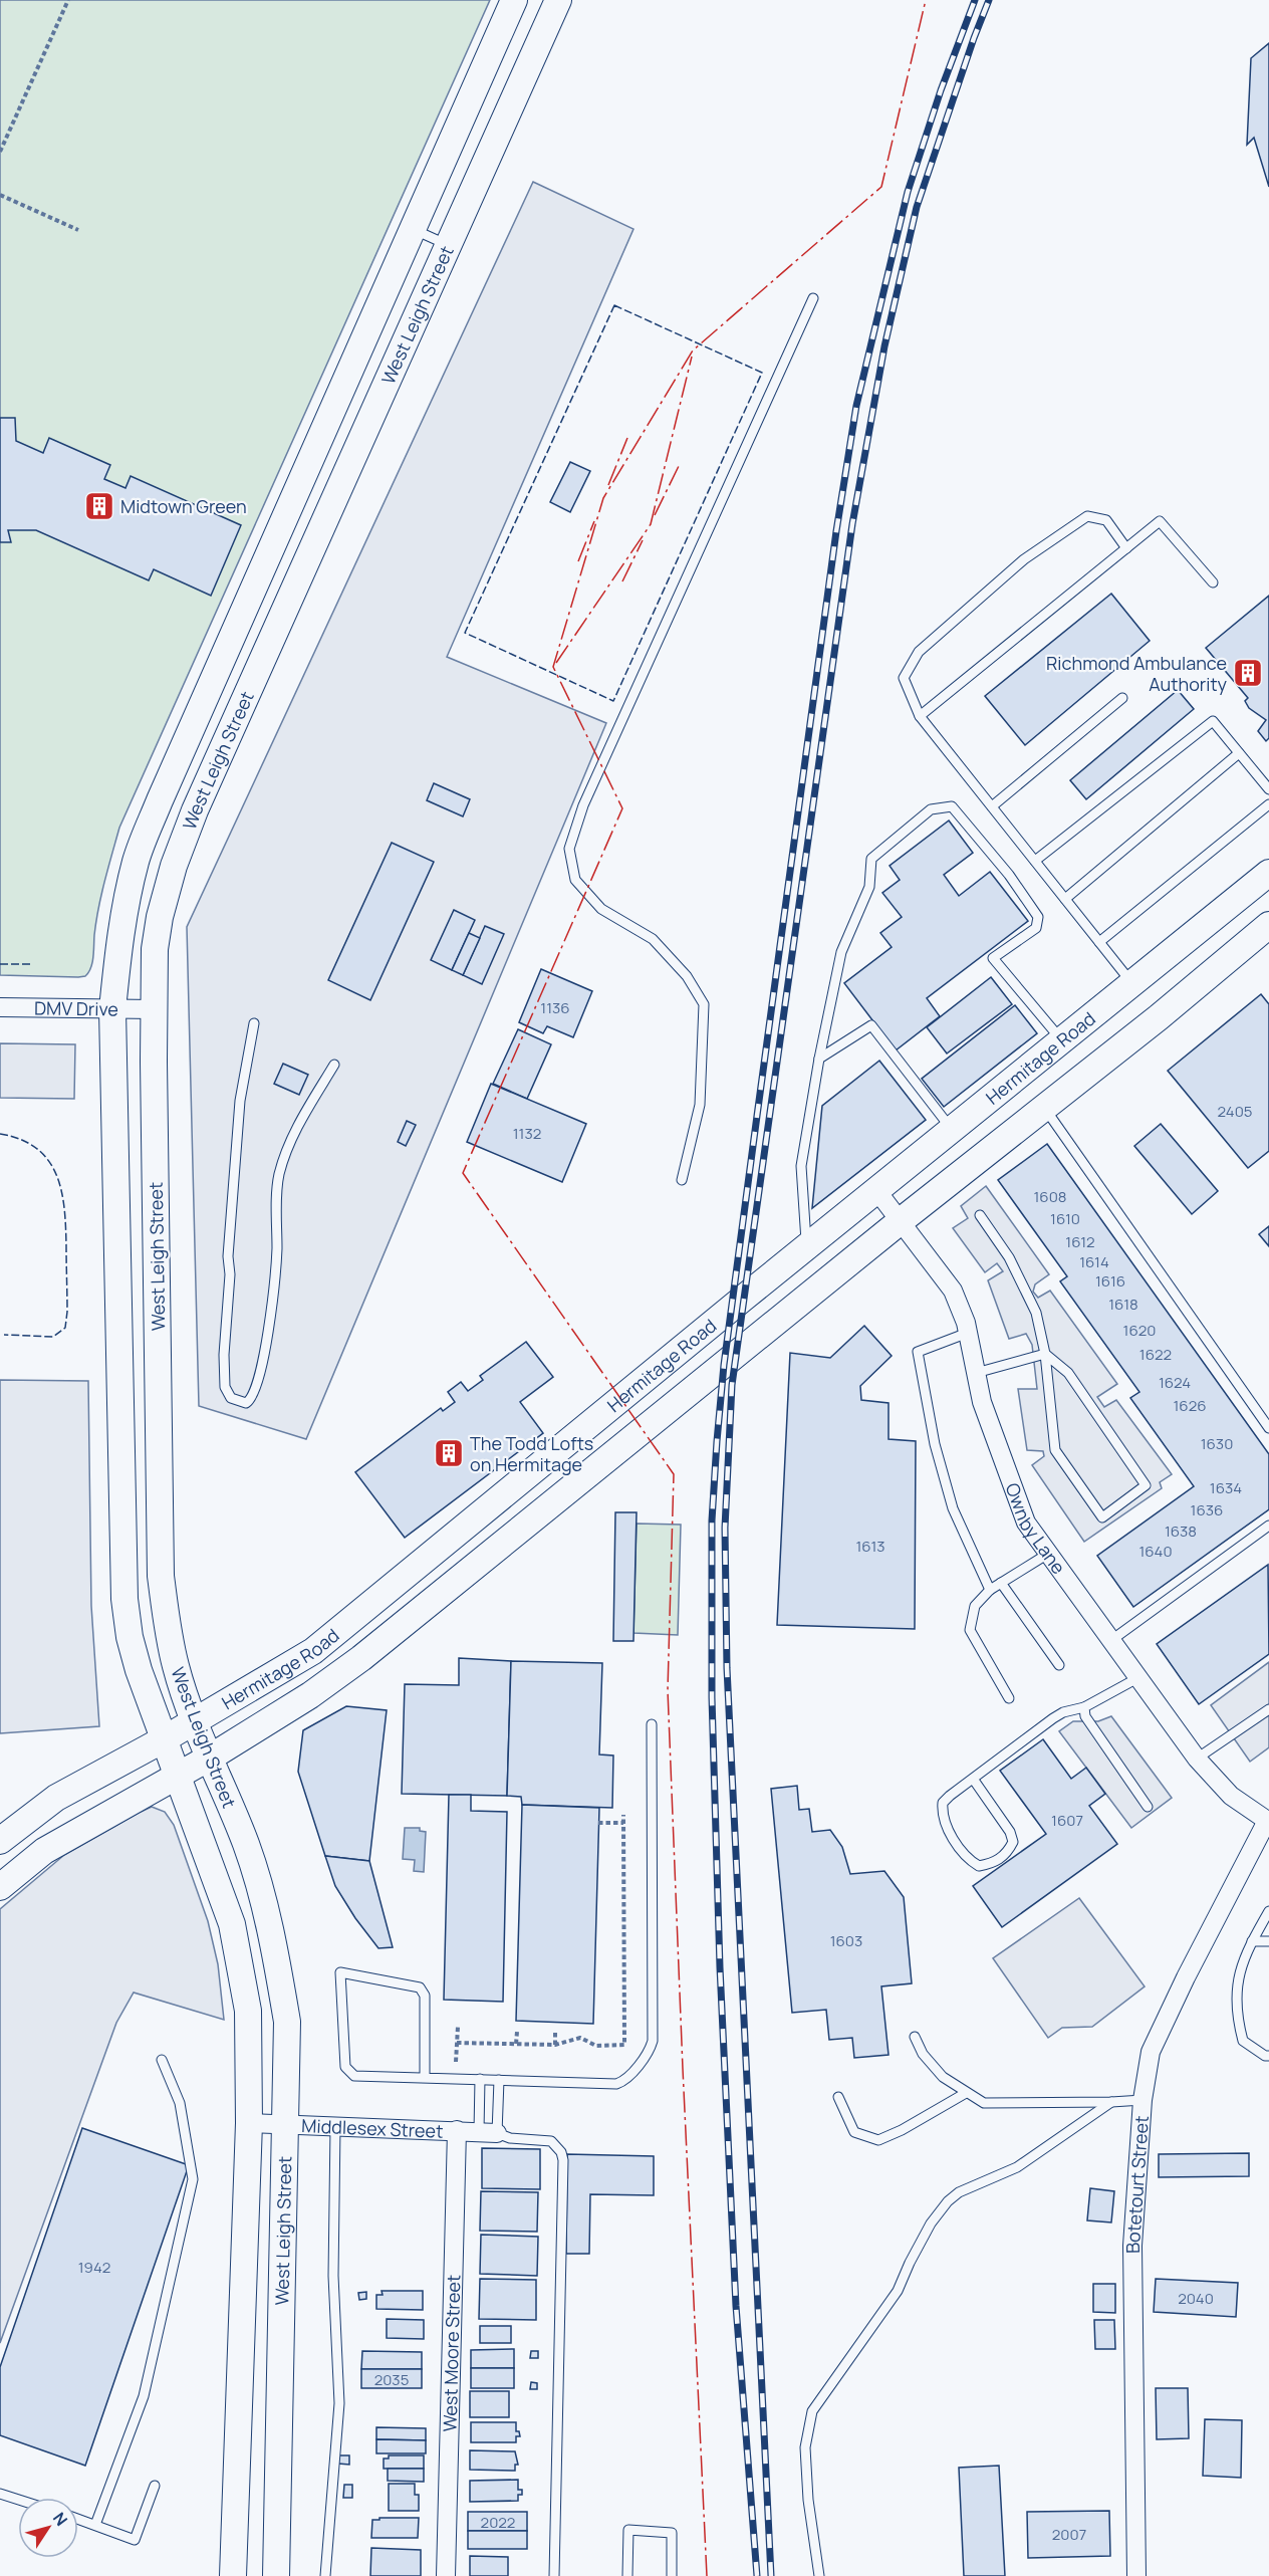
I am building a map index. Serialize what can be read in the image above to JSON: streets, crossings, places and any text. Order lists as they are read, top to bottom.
{
  "streets": {
    "street": [
      "West Leigh Street",
      "DMV Drive",
      "Hermitage Road",
      "Ownby Lane",
      "Middlesex Street",
      "Botetourt Street",
      "West Moore Street"
    ]
  },
  "crossings": [
    ["West Leigh Street", "DMV Drive"],
    ["West Leigh Street", "Hermitage Road"],
    ["West Leigh Street", "Middlesex Street"],
    ["Hermitage Road", "Ownby Lane"],
    ["Ownby Lane", "Botetourt Street"],
    ["Middlesex Street", "West Moore Street"]
  ],
  "places": {
    "building": ["Midtown Green", "Richmond Ambulance Authority", "The Todd Lofts on Hermitage"]
  },
  "house_numbers": [
    "1136",
    "2405",
    "1132",
    "1608",
    "1610",
    "1612",
    "1614",
    "1616",
    "1618",
    "1620",
    "1622",
    "1624",
    "1626",
    "1630",
    "1634",
    "1636",
    "1638",
    "1613",
    "1640",
    "1607",
    "1603",
    "1942",
    "2040",
    "2035",
    "2022",
    "2007"
  ],
  "north": "top right"
}
